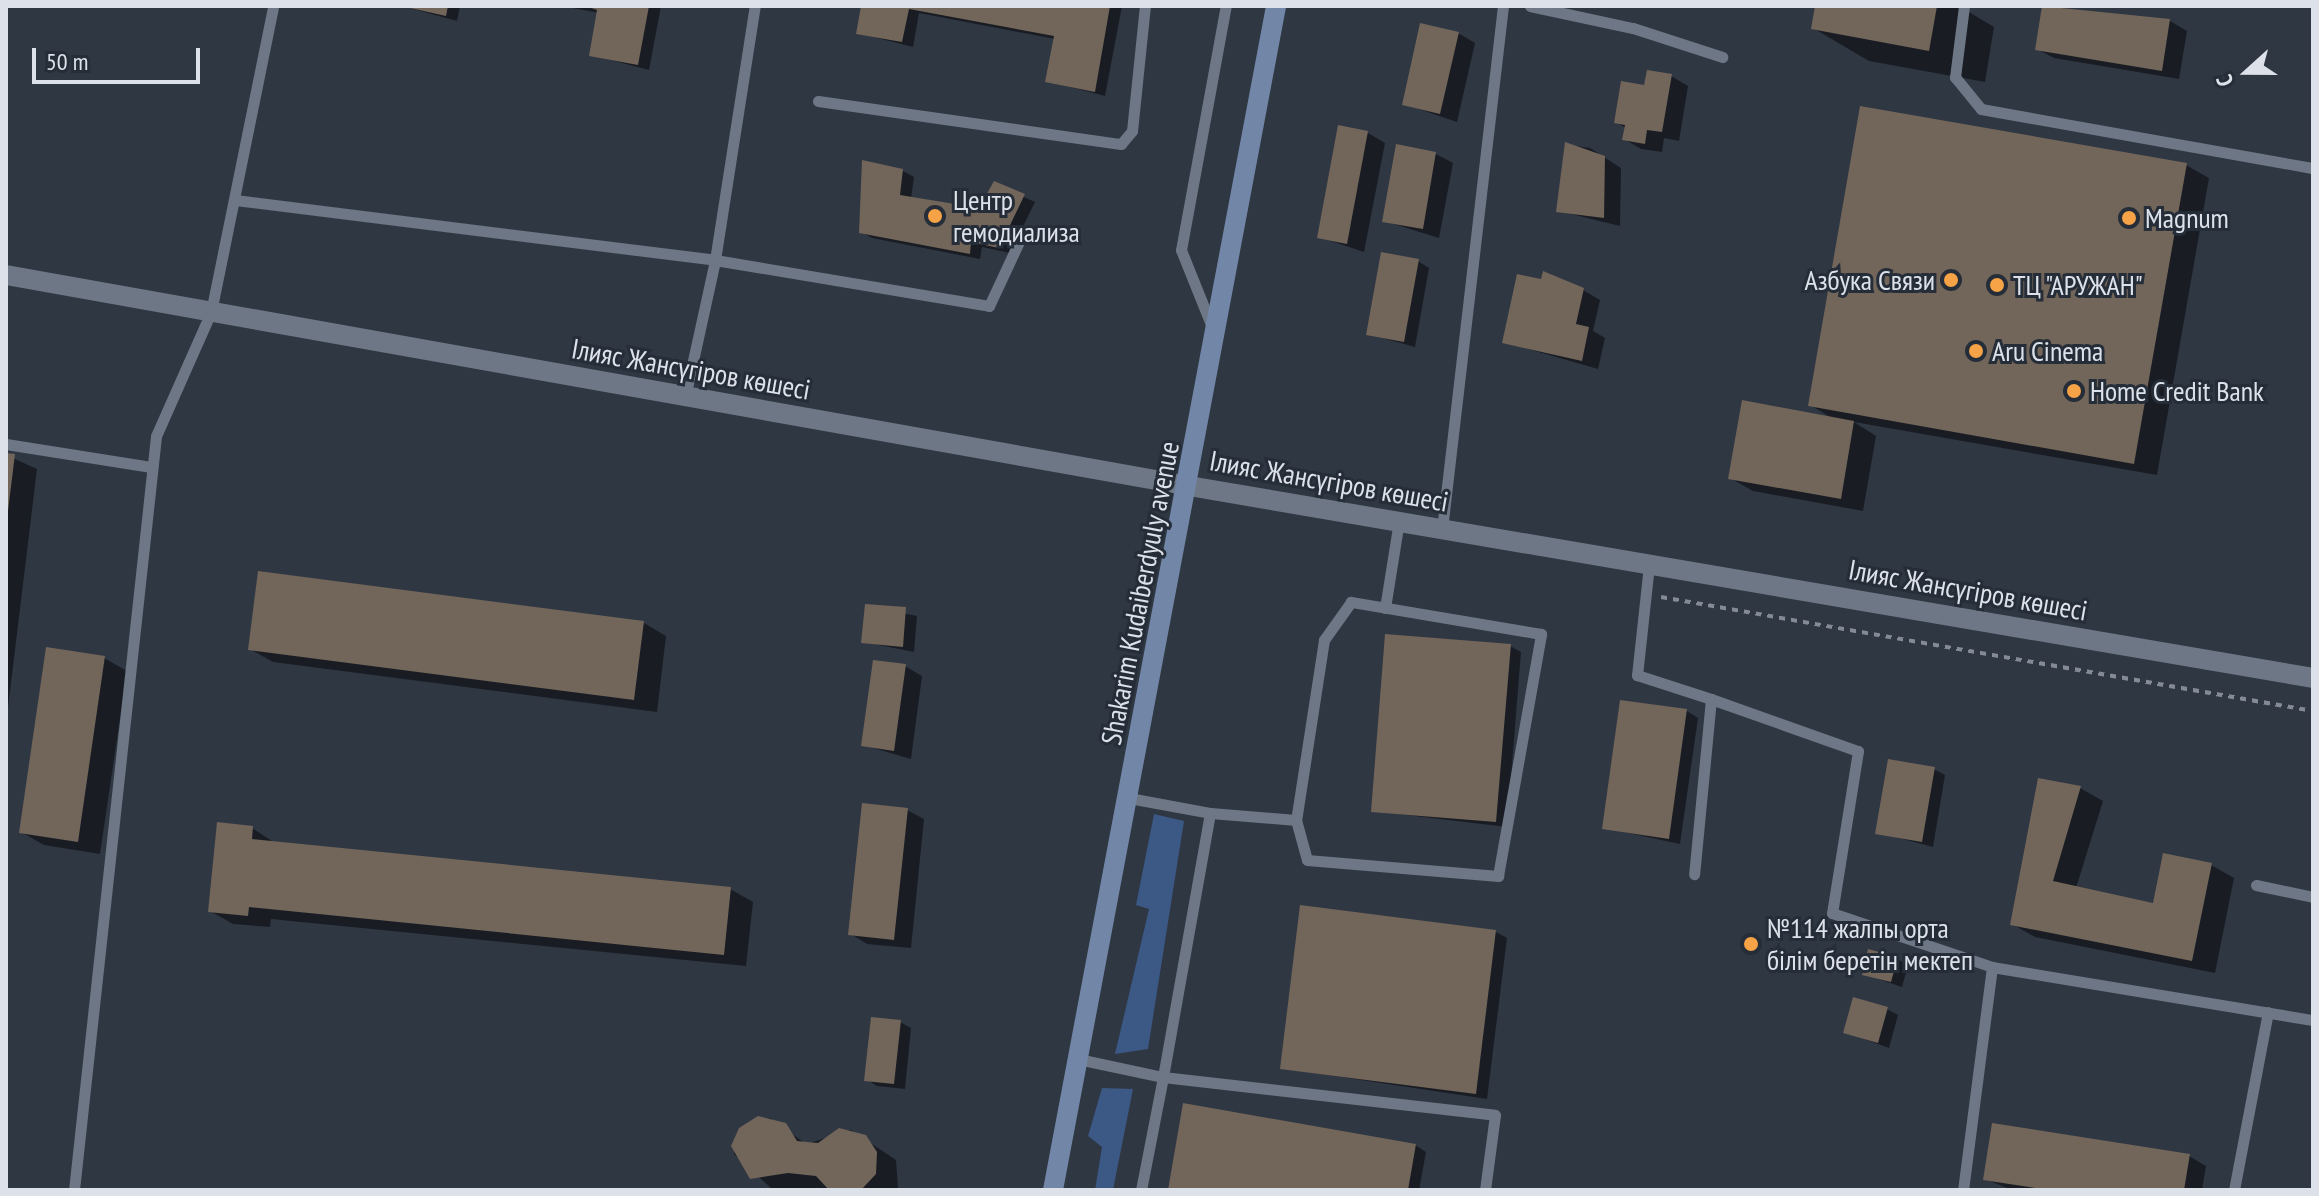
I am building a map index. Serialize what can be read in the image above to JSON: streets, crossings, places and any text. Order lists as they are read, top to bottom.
{
  "streets": {
    "main road": ["Shakarim Kudaiberdyuly avenue"],
    "street": ["Ілияс Жансүгіров көшесі"]
  },
  "crossings": [
    ["Ілияс Жансүгіров көшесі", "Shakarim Kudaiberdyuly avenue"]
  ],
  "places": [
    "Центр гемодиализа",
    "Magnum",
    "Азбука Связи",
    "ТЦ \"АРУЖАН\"",
    "Aru Cinema",
    "Home Credit Bank",
    "№114 жалпы орта білім беретін мектеп"
  ],
  "scale_bar": "50 m",
  "north": "left"
}
